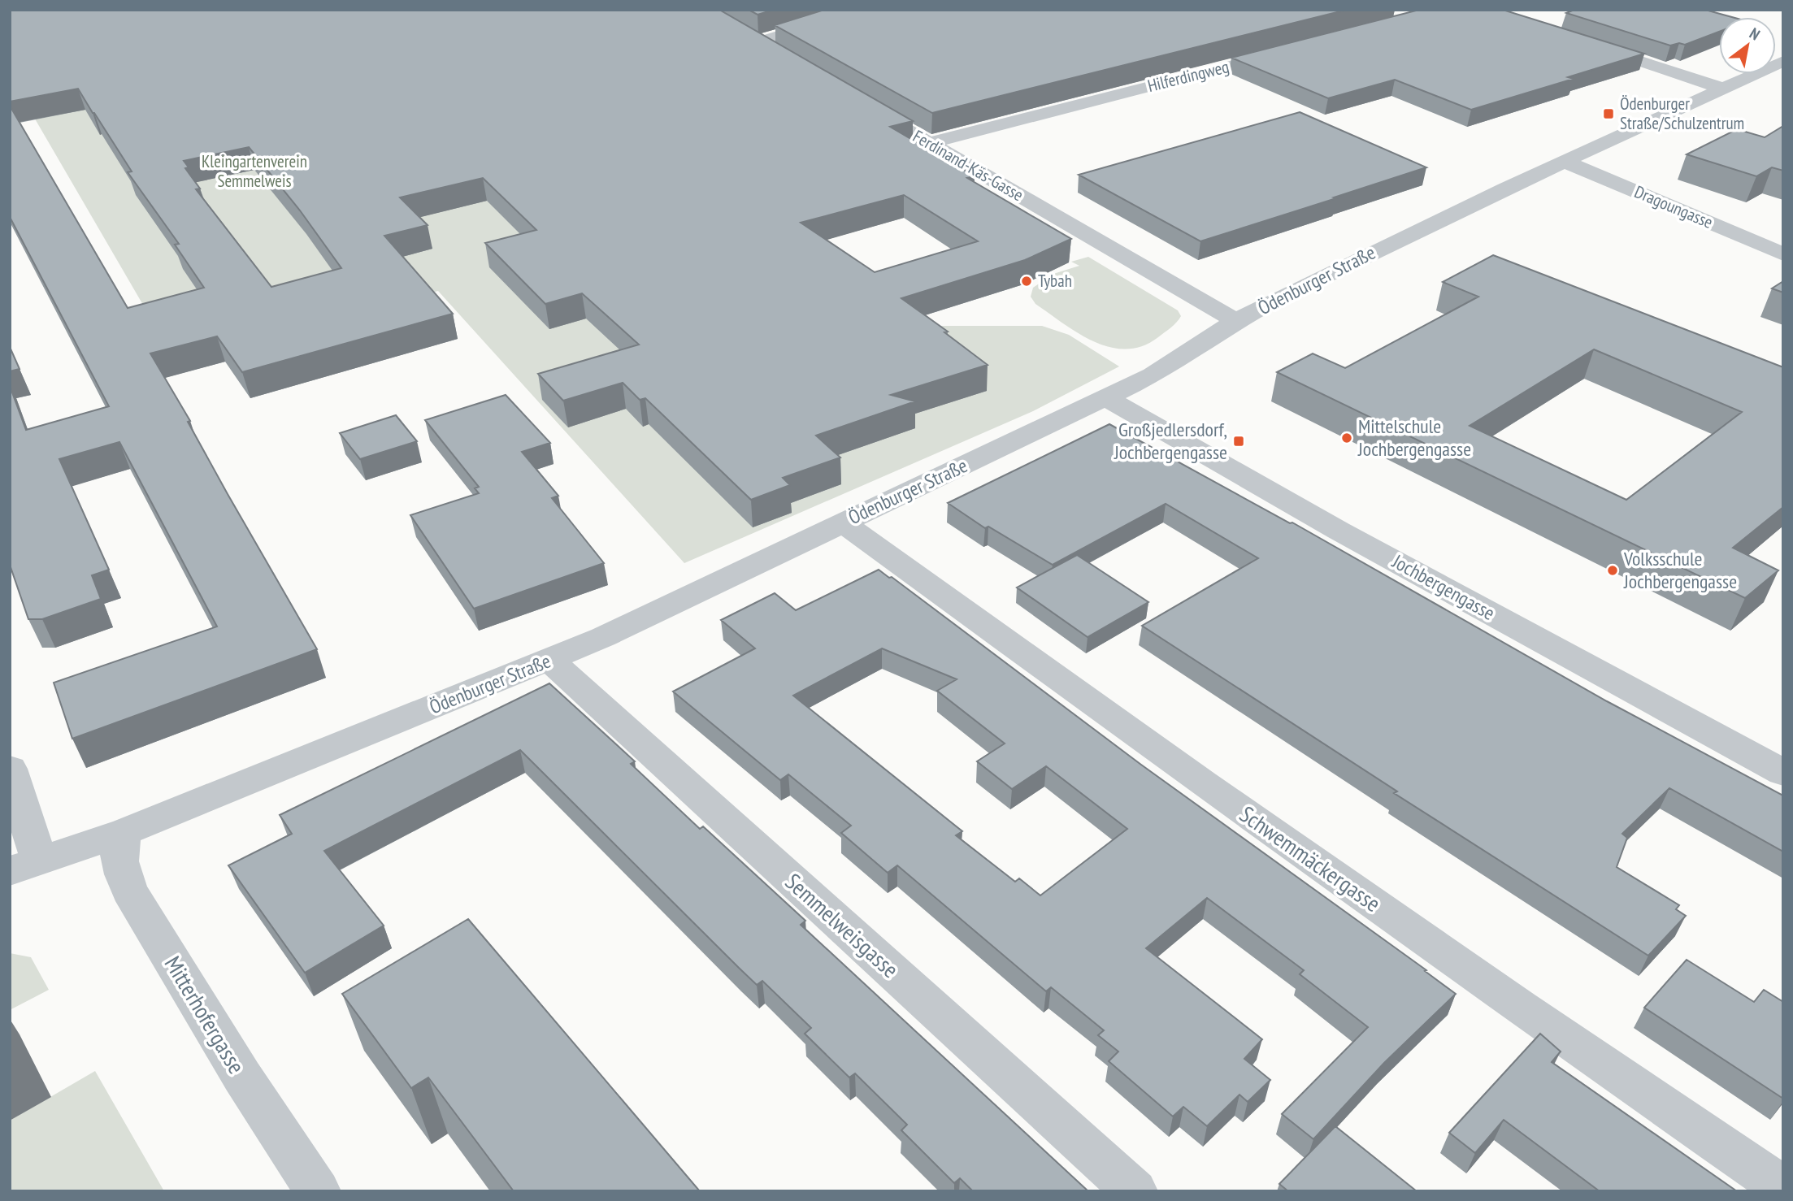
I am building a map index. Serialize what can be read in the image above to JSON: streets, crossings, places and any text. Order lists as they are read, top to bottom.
{
  "streets": {
    "street": [
      "Hilferdingweg",
      "Ferdinand-Käs-Gasse",
      "Dragoungasse",
      "Ödenburger Straße",
      "Jochbergengasse",
      "Schwemmäckergasse",
      "Semmelweisgasse",
      "Mitterhofergasse"
    ]
  },
  "crossings": [
    ["Hilferdingweg", "Ferdinand-Käs-Gasse"],
    ["Ferdinand-Käs-Gasse", "Ödenburger Straße"],
    ["Dragoungasse", "Ödenburger Straße"],
    ["Ödenburger Straße", "Jochbergengasse"],
    ["Ödenburger Straße", "Schwemmäckergasse"],
    ["Ödenburger Straße", "Semmelweisgasse"],
    ["Ödenburger Straße", "Mitterhofergasse"]
  ],
  "parks": ["Kleingartenverein Semmelweis"],
  "places": {
    "transit": ["Ödenburger Straße/Schulzentrum", "Großjedlersdorf, Jochbergengasse"],
    "other": ["Tybah", "Mittelschule Jochbergengasse", "Volksschule Jochbergengasse"]
  },
  "north": "top right"
}
